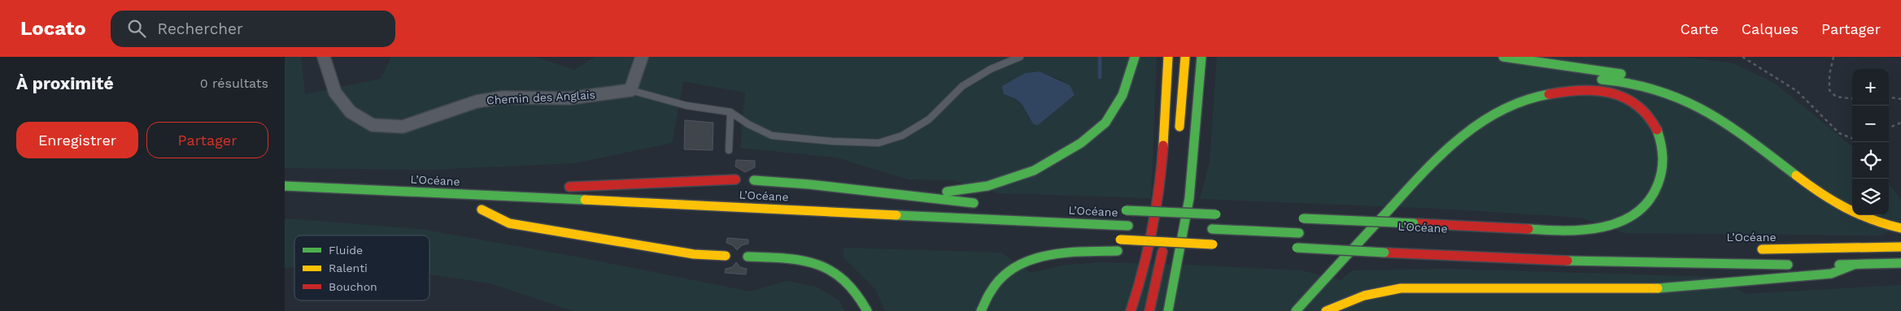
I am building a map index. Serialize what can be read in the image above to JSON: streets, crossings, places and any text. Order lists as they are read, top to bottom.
{
  "streets": {
    "highway": ["L’Océane"],
    "street": ["Chemin des Anglais"]
  },
  "legend": ["Fluide", "Ralenti", "Bouchon"],
  "page": {
    "header": "Locato",
    "search": "Rechercher",
    "nav": ["Carte", "Calques", "Partager"],
    "heading": ["À proximité", "0 résultats"],
    "map_buttons": ["+", "−"],
    "buttons": ["Enregistrer", "Partager"]
  }
}
